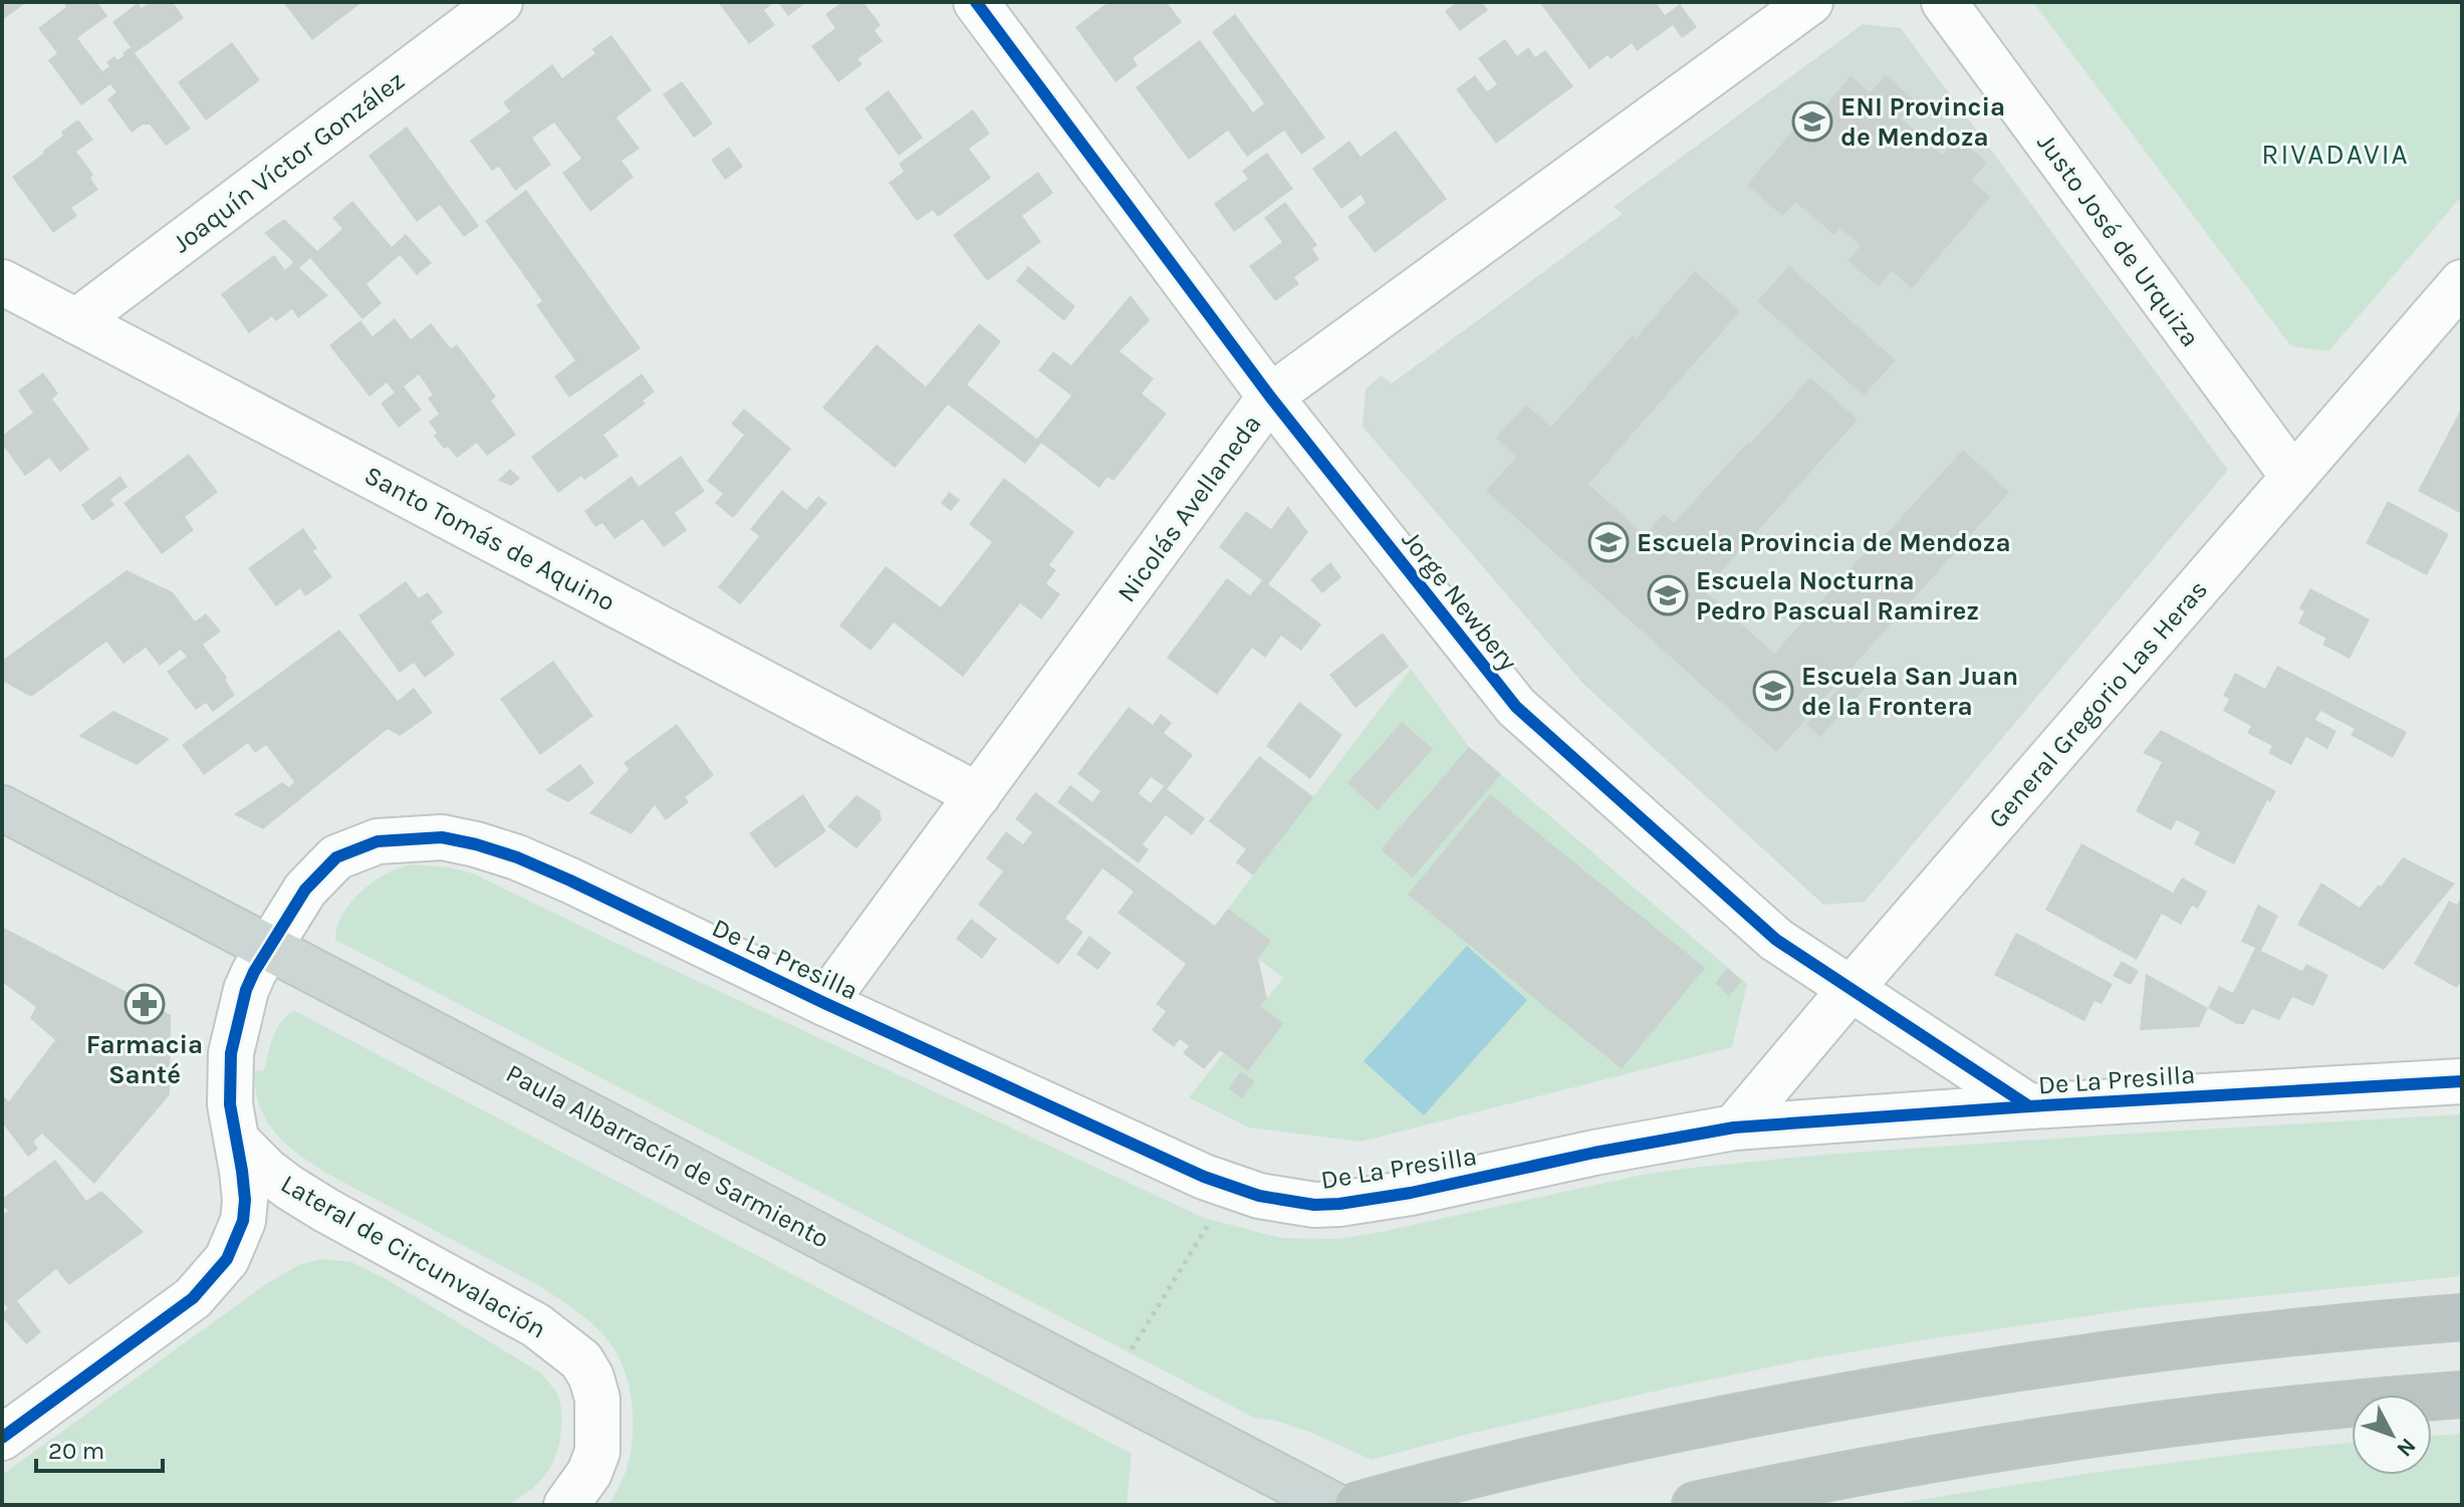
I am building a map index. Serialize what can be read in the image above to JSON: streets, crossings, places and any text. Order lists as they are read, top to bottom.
{
  "streets": {
    "main road": ["Paula Albarracín de Sarmiento"],
    "street": [
      "Joaquín Víctor González",
      "Justo José de Urquiza",
      "Nicolás Avellaneda",
      "Santo Tomás de Aquino",
      "Jorge Newbery",
      "General Gregorio Las Heras",
      "De La Presilla",
      "Lateral de Circunvalación"
    ]
  },
  "crossings": [
    ["Joaquín Víctor González", "Santo Tomás de Aquino"],
    ["Justo José de Urquiza", "General Gregorio Las Heras"],
    ["Nicolás Avellaneda", "Santo Tomás de Aquino"],
    ["Nicolás Avellaneda", "Jorge Newbery"],
    ["Nicolás Avellaneda", "De La Presilla"],
    ["Jorge Newbery", "General Gregorio Las Heras"],
    ["Jorge Newbery", "De La Presilla"],
    ["General Gregorio Las Heras", "De La Presilla"],
    ["De La Presilla", "Paula Albarracín de Sarmiento"],
    ["De La Presilla", "Lateral de Circunvalación"]
  ],
  "districts": ["RIVADAVIA"],
  "places": {
    "school or university": [
      "ENI Provincia de Mendoza",
      "Escuela Provincia de Mendoza",
      "Escuela Nocturna Pedro Pascual Ramirez",
      "Escuela San Juan de la Frontera"
    ],
    "pharmacy": ["Farmacia Santé"]
  },
  "scale_bar": "20 m",
  "north": "bottom right"
}
